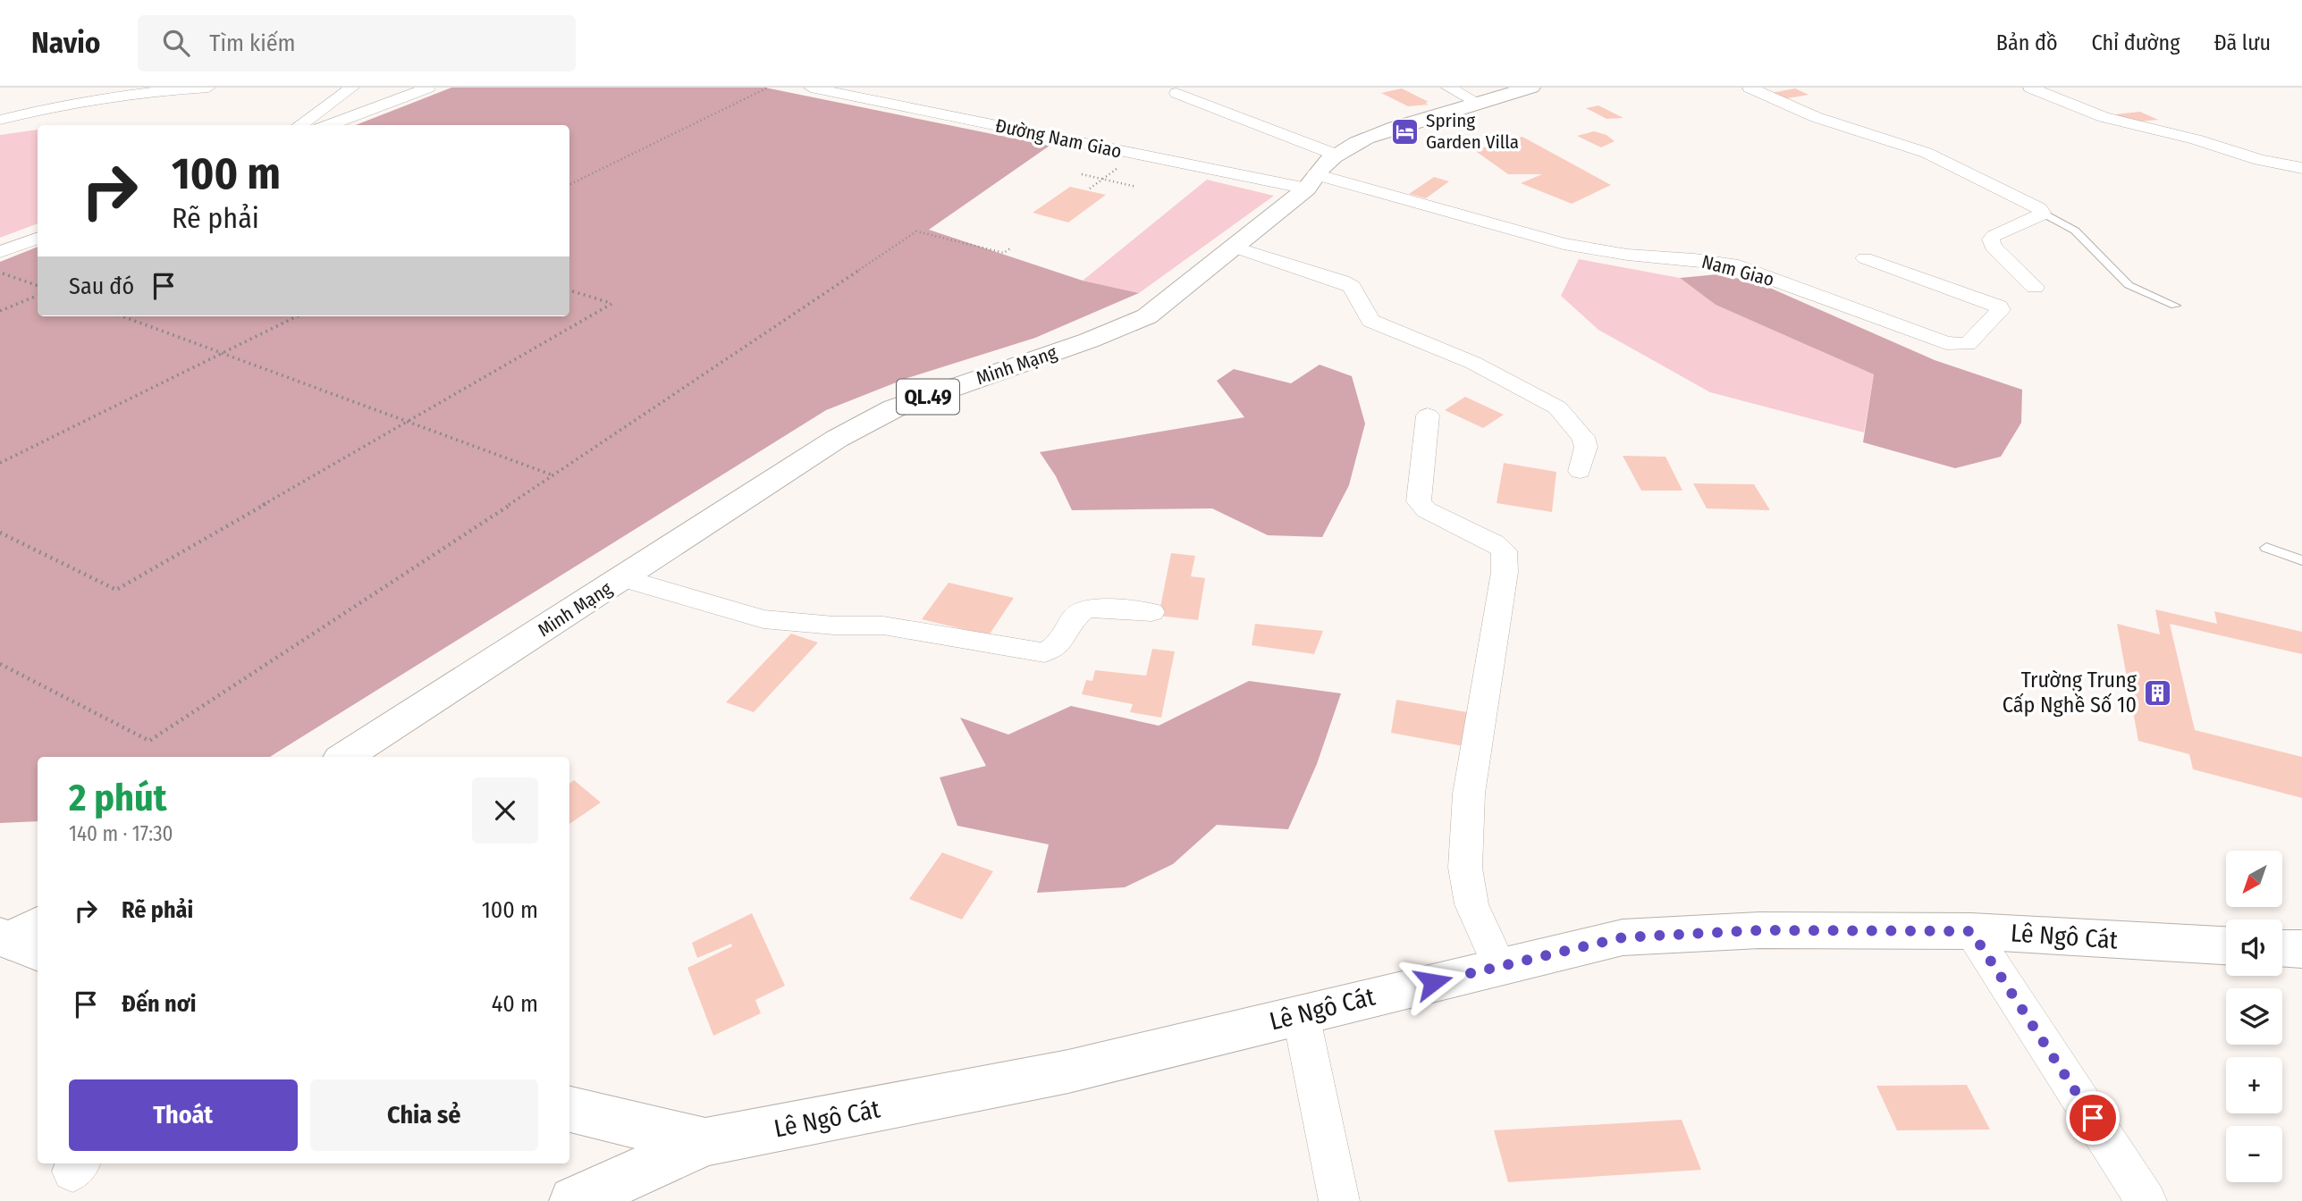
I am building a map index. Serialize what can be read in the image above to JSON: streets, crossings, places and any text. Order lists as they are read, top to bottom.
{
  "streets": {
    "main road": ["Minh Mạng", "QL.49", "Lê Ngô Cát"],
    "street": ["Đường Nam Giao", "Nam Giao"]
  },
  "crossings": [
    ["Đường Nam Giao", "Nam Giao"],
    ["Đường Nam Giao", "Minh Mạng"],
    ["Nam Giao", "Minh Mạng"]
  ],
  "places": {
    "hotel": ["Spring Garden Villa"],
    "building": ["Trường Trung Cấp Nghề Số 10"]
  },
  "north": "bottom left",
  "page": {
    "header": "Navio",
    "search": "Tìm kiếm",
    "nav": ["Bản đồ", "Chỉ đường", "Đã lưu"],
    "turn": ["100 m", "Rẽ phải"],
    "then": "Sau đó",
    "heading": ["2 phút", "140 m · 17:30"],
    "map_buttons": ["+", "−"],
    "list": [
      {
        "name": "Rẽ phải",
        "value": "100 m"
      },
      {
        "name": "Đến nơi",
        "value": "40 m"
      }
    ],
    "buttons": ["Thoát", "Chia sẻ"]
  }
}
